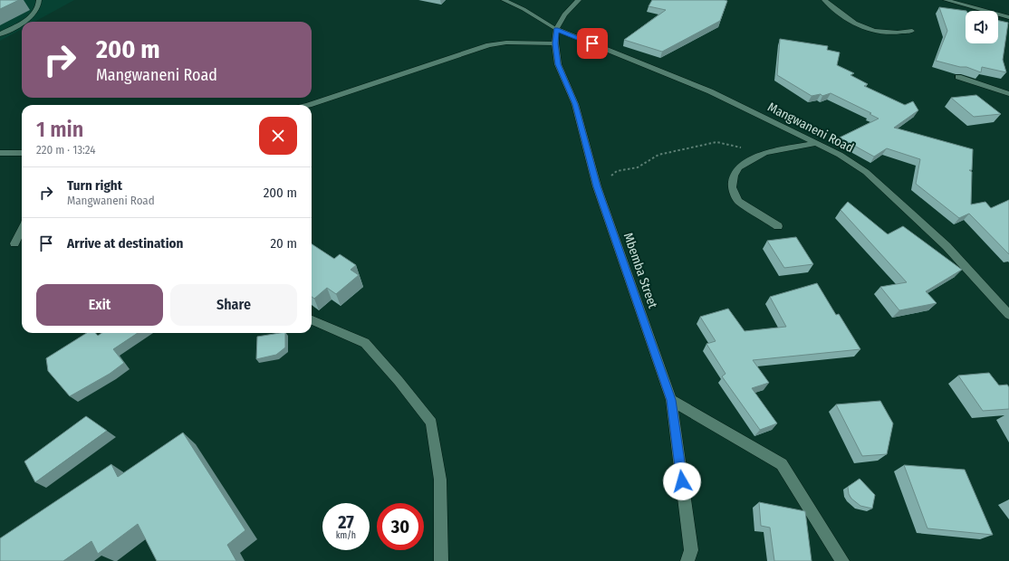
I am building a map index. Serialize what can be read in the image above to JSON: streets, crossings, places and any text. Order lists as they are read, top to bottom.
{
  "streets": {
    "street": ["Mangwaneni Road", "Mbemba Street"]
  },
  "crossings": [
    ["Mangwaneni Road", "Mbemba Street"]
  ],
  "page": {
    "turn": ["200 m", "Mangwaneni Road"],
    "heading": ["1 min", "220 m · 13:24"],
    "list": [
      {
        "name": "Turn right",
        "note": "Mangwaneni Road",
        "value": "200 m"
      },
      {
        "name": "Arrive at destination",
        "value": "20 m"
      }
    ],
    "buttons": ["Exit", "Share"],
    "speed": "27 km/h",
    "limit": "30"
  }
}
